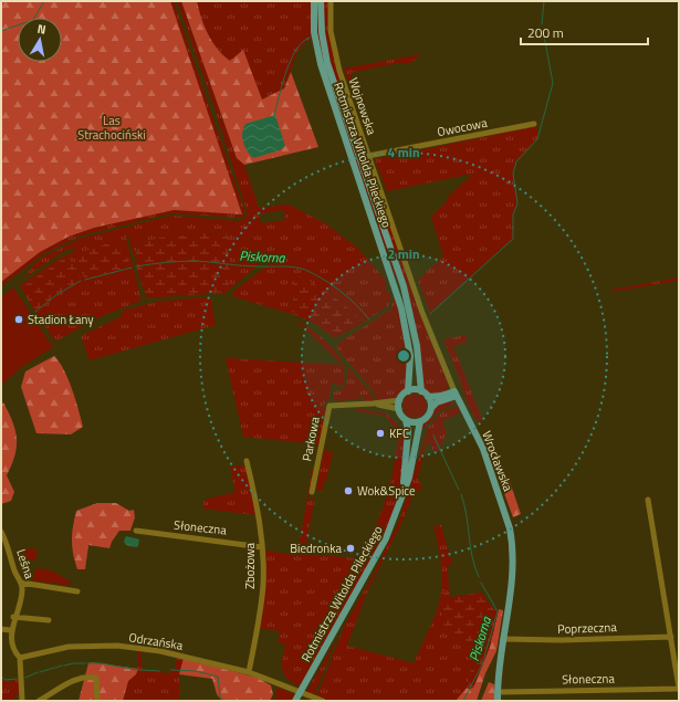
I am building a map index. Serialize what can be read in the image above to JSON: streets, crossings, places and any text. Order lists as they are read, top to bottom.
{
  "streets": {
    "main road": ["Rotmistrza Witolda Pileckiego", "Wrocławska"],
    "street": [
      "Wojnowska",
      "Owocowa",
      "Parkowa",
      "Słoneczna",
      "Leśna",
      "Zbożowa",
      "Poprzeczna",
      "Odrzańska"
    ]
  },
  "crossings": [
    ["Wojnowska", "Owocowa"],
    ["Wojnowska", "Wrocławska"],
    ["Wrocławska", "Słoneczna"],
    ["Wrocławska", "Poprzeczna"],
    ["Słoneczna", "Zbożowa"],
    ["Zbożowa", "Odrzańska"]
  ],
  "water": ["Piskorna"],
  "parks": ["Las Strachociński"],
  "places": [
    "Stadion Łany",
    "KFC",
    "Wok&Spice",
    "Biedronka"
  ],
  "scale_bar": "200 m",
  "north": "top",
  "rings": ["4 min", "2 min"]
}
